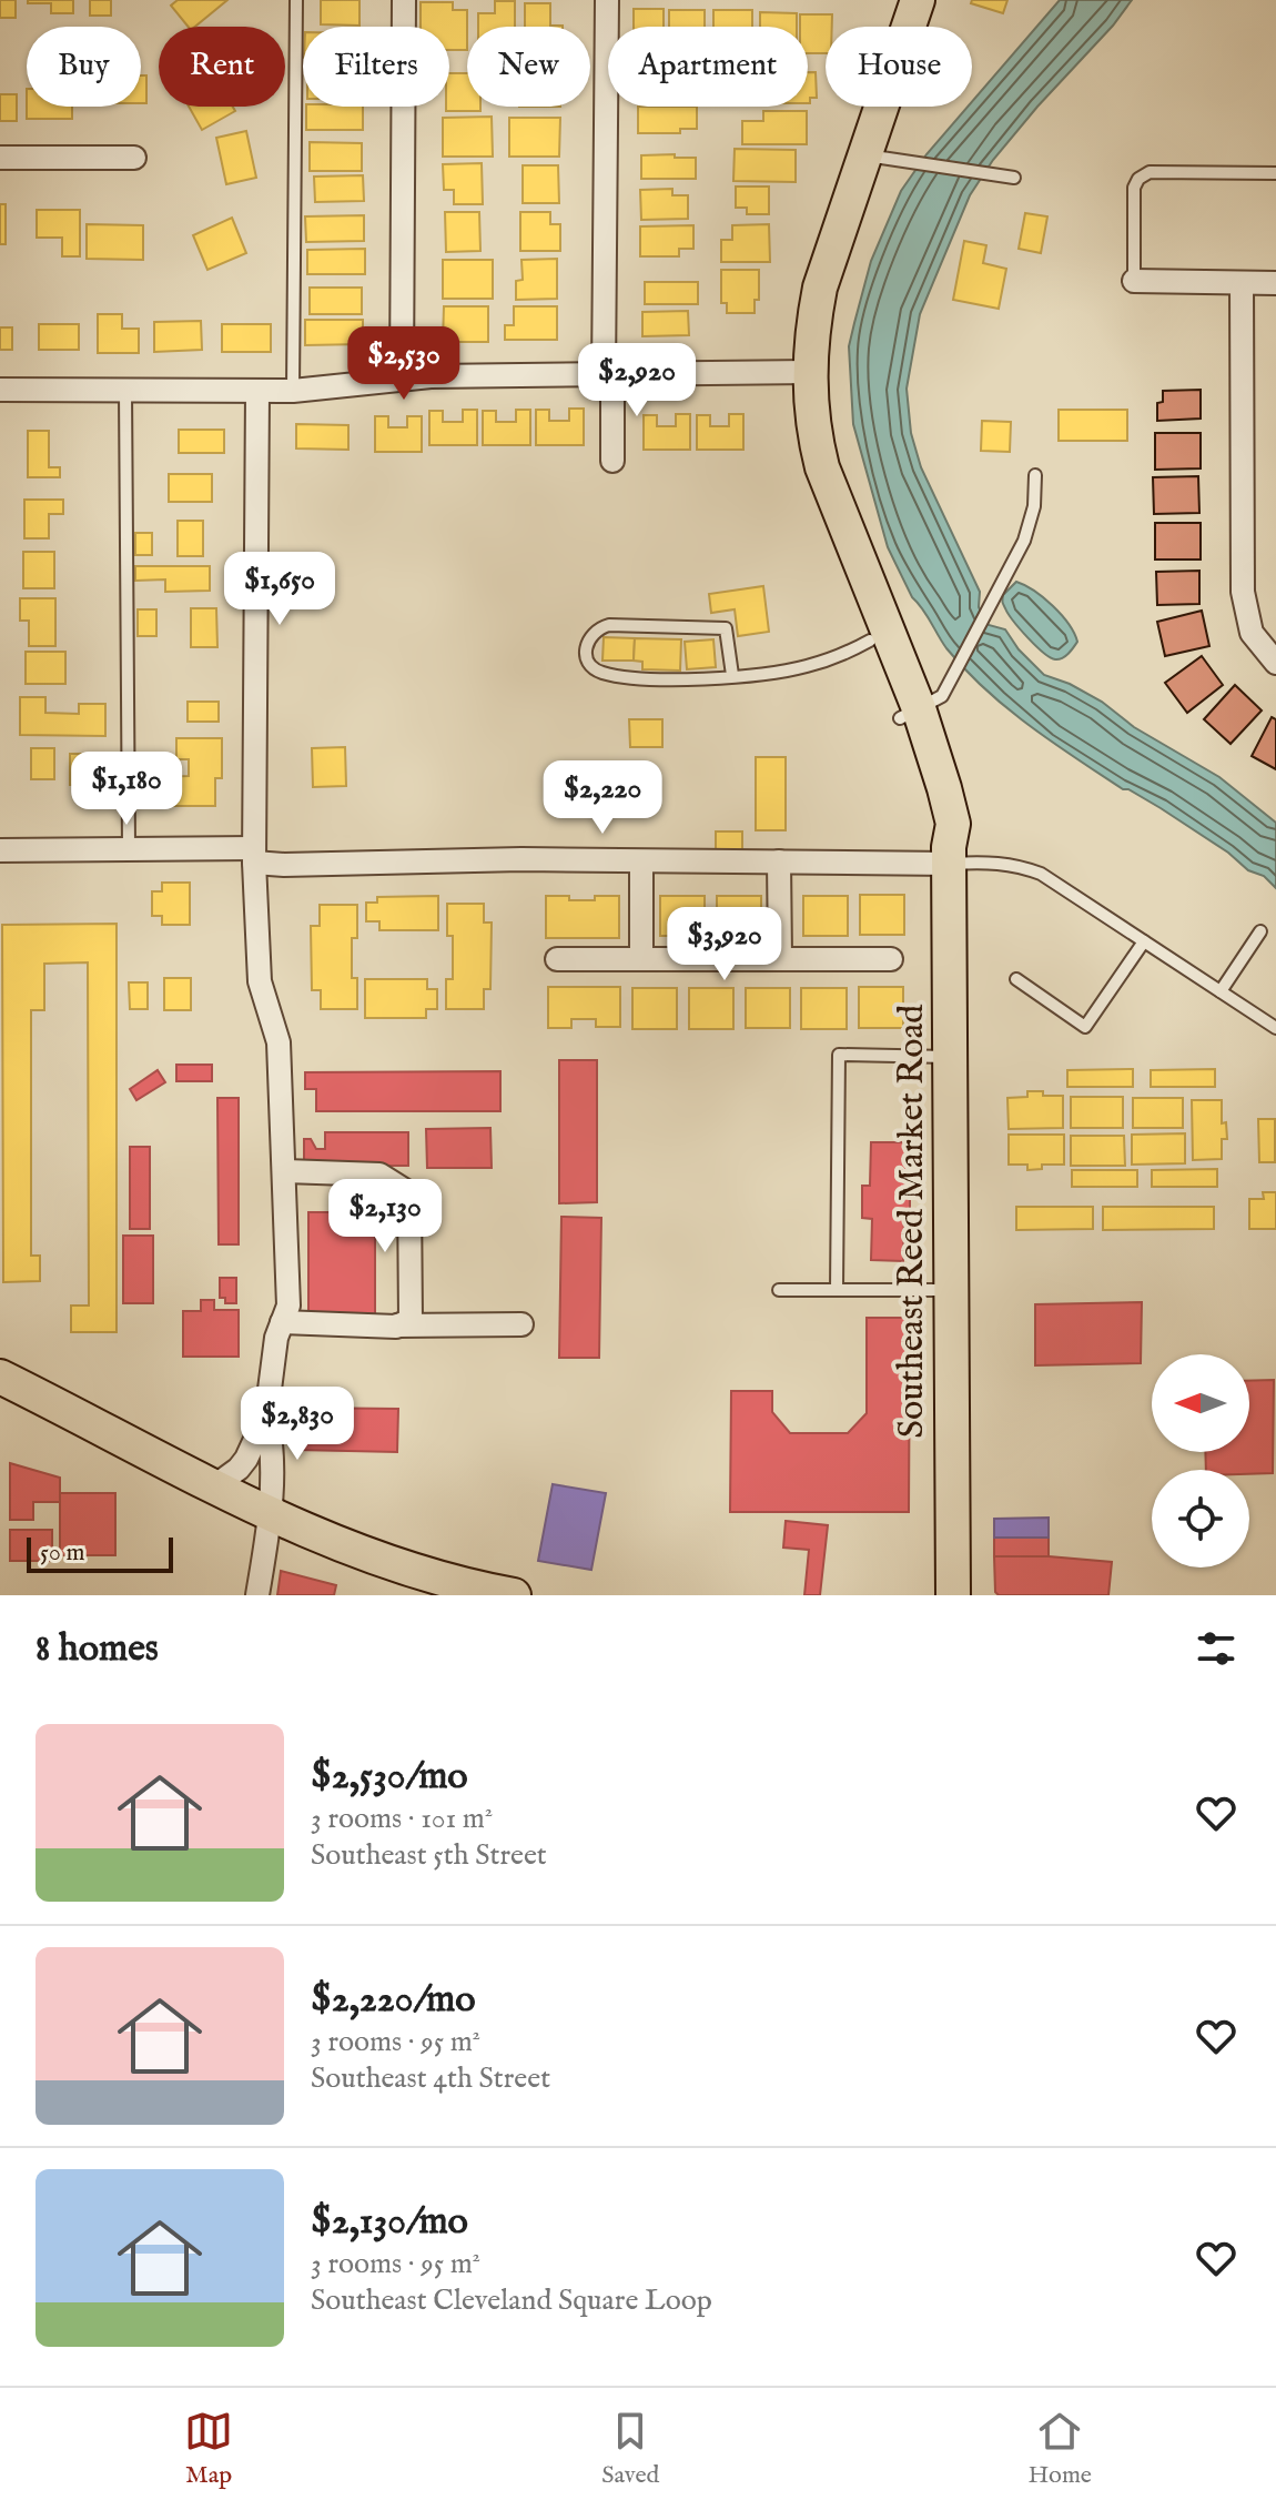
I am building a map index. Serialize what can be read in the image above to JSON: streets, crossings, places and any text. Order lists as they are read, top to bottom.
{
  "streets": {
    "main road": ["Southeast Reed Market Road"]
  },
  "scale_bar": "50 m",
  "north": "left",
  "page": {
    "chip": [
      "Buy",
      "Rent",
      "Filters",
      "New",
      "Apartment",
      "House"
    ],
    "price": [
      "$2,530",
      "$2,920",
      "$1,650",
      "$1,180",
      "$2,220",
      "$3,920",
      "$2,130",
      "$2,830"
    ],
    "scale": "50 m",
    "heading": "8 homes",
    "list": [
      {
        "name": "$2,530/mo",
        "note": "3 rooms · 101 m² · Southeast 5th Street"
      },
      {
        "name": "$2,220/mo",
        "note": "3 rooms · 95 m² · Southeast 4th Street"
      },
      {
        "name": "$2,130/mo",
        "note": "3 rooms · 95 m² · Southeast Cleveland Square Loop"
      }
    ],
    "tabs": ["Map", "Saved", "Home"]
  }
}
